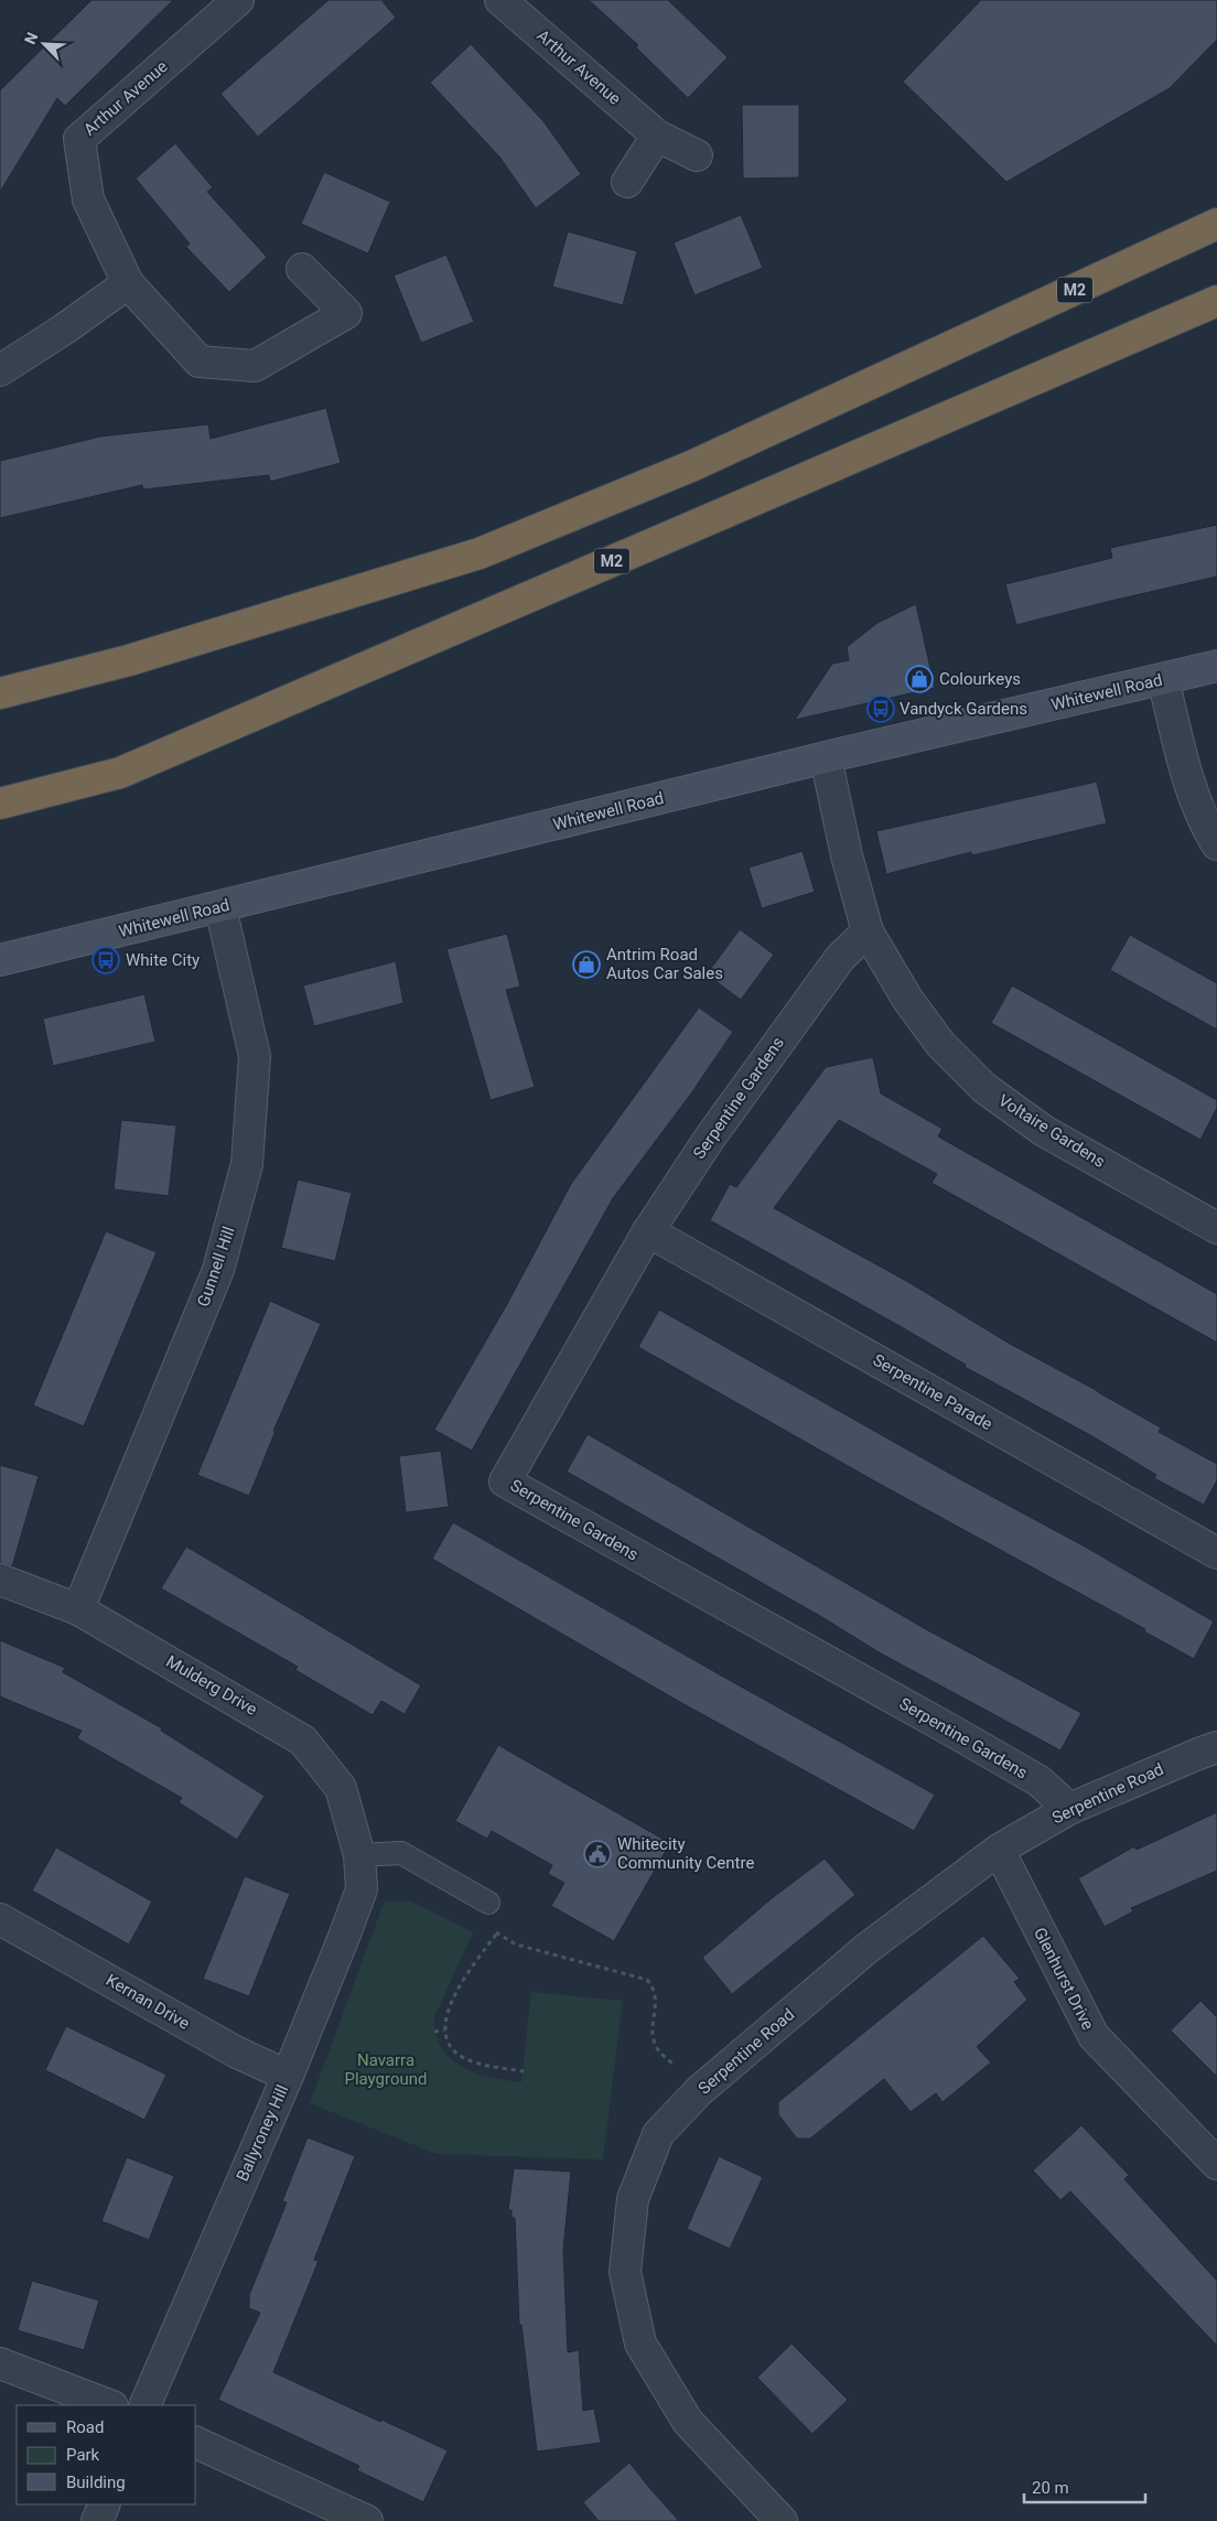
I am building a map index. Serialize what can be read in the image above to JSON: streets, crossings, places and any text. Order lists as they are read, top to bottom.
{
  "streets": {
    "highway": ["M2"],
    "street": [
      "Arthur Avenue",
      "Whitewell Road",
      "Serpentine Gardens",
      "Voltaire Gardens",
      "Gunnell Hill",
      "Serpentine Parade",
      "Mulderg Drive",
      "Serpentine Road",
      "Glenhurst Drive",
      "Kernan Drive",
      "Ballyroney Hill"
    ]
  },
  "crossings": [
    ["Whitewell Road", "Voltaire Gardens"],
    ["Whitewell Road", "Gunnell Hill"],
    ["Serpentine Gardens", "Voltaire Gardens"],
    ["Serpentine Gardens", "Serpentine Parade"],
    ["Serpentine Gardens", "Serpentine Road"],
    ["Gunnell Hill", "Mulderg Drive"],
    ["Mulderg Drive", "Ballyroney Hill"],
    ["Serpentine Road", "Glenhurst Drive"],
    ["Kernan Drive", "Ballyroney Hill"]
  ],
  "parks": ["Navarra Playground"],
  "places": {
    "shop": ["Colourkeys", "Antrim Road Autos Car Sales"],
    "bus stop": ["Vandyck Gardens", "White City"],
    "public building": ["Whitecity Community Centre"]
  },
  "legend": ["Road", "Park", "Building"],
  "scale_bar": "20 m",
  "north": "top left"
}
